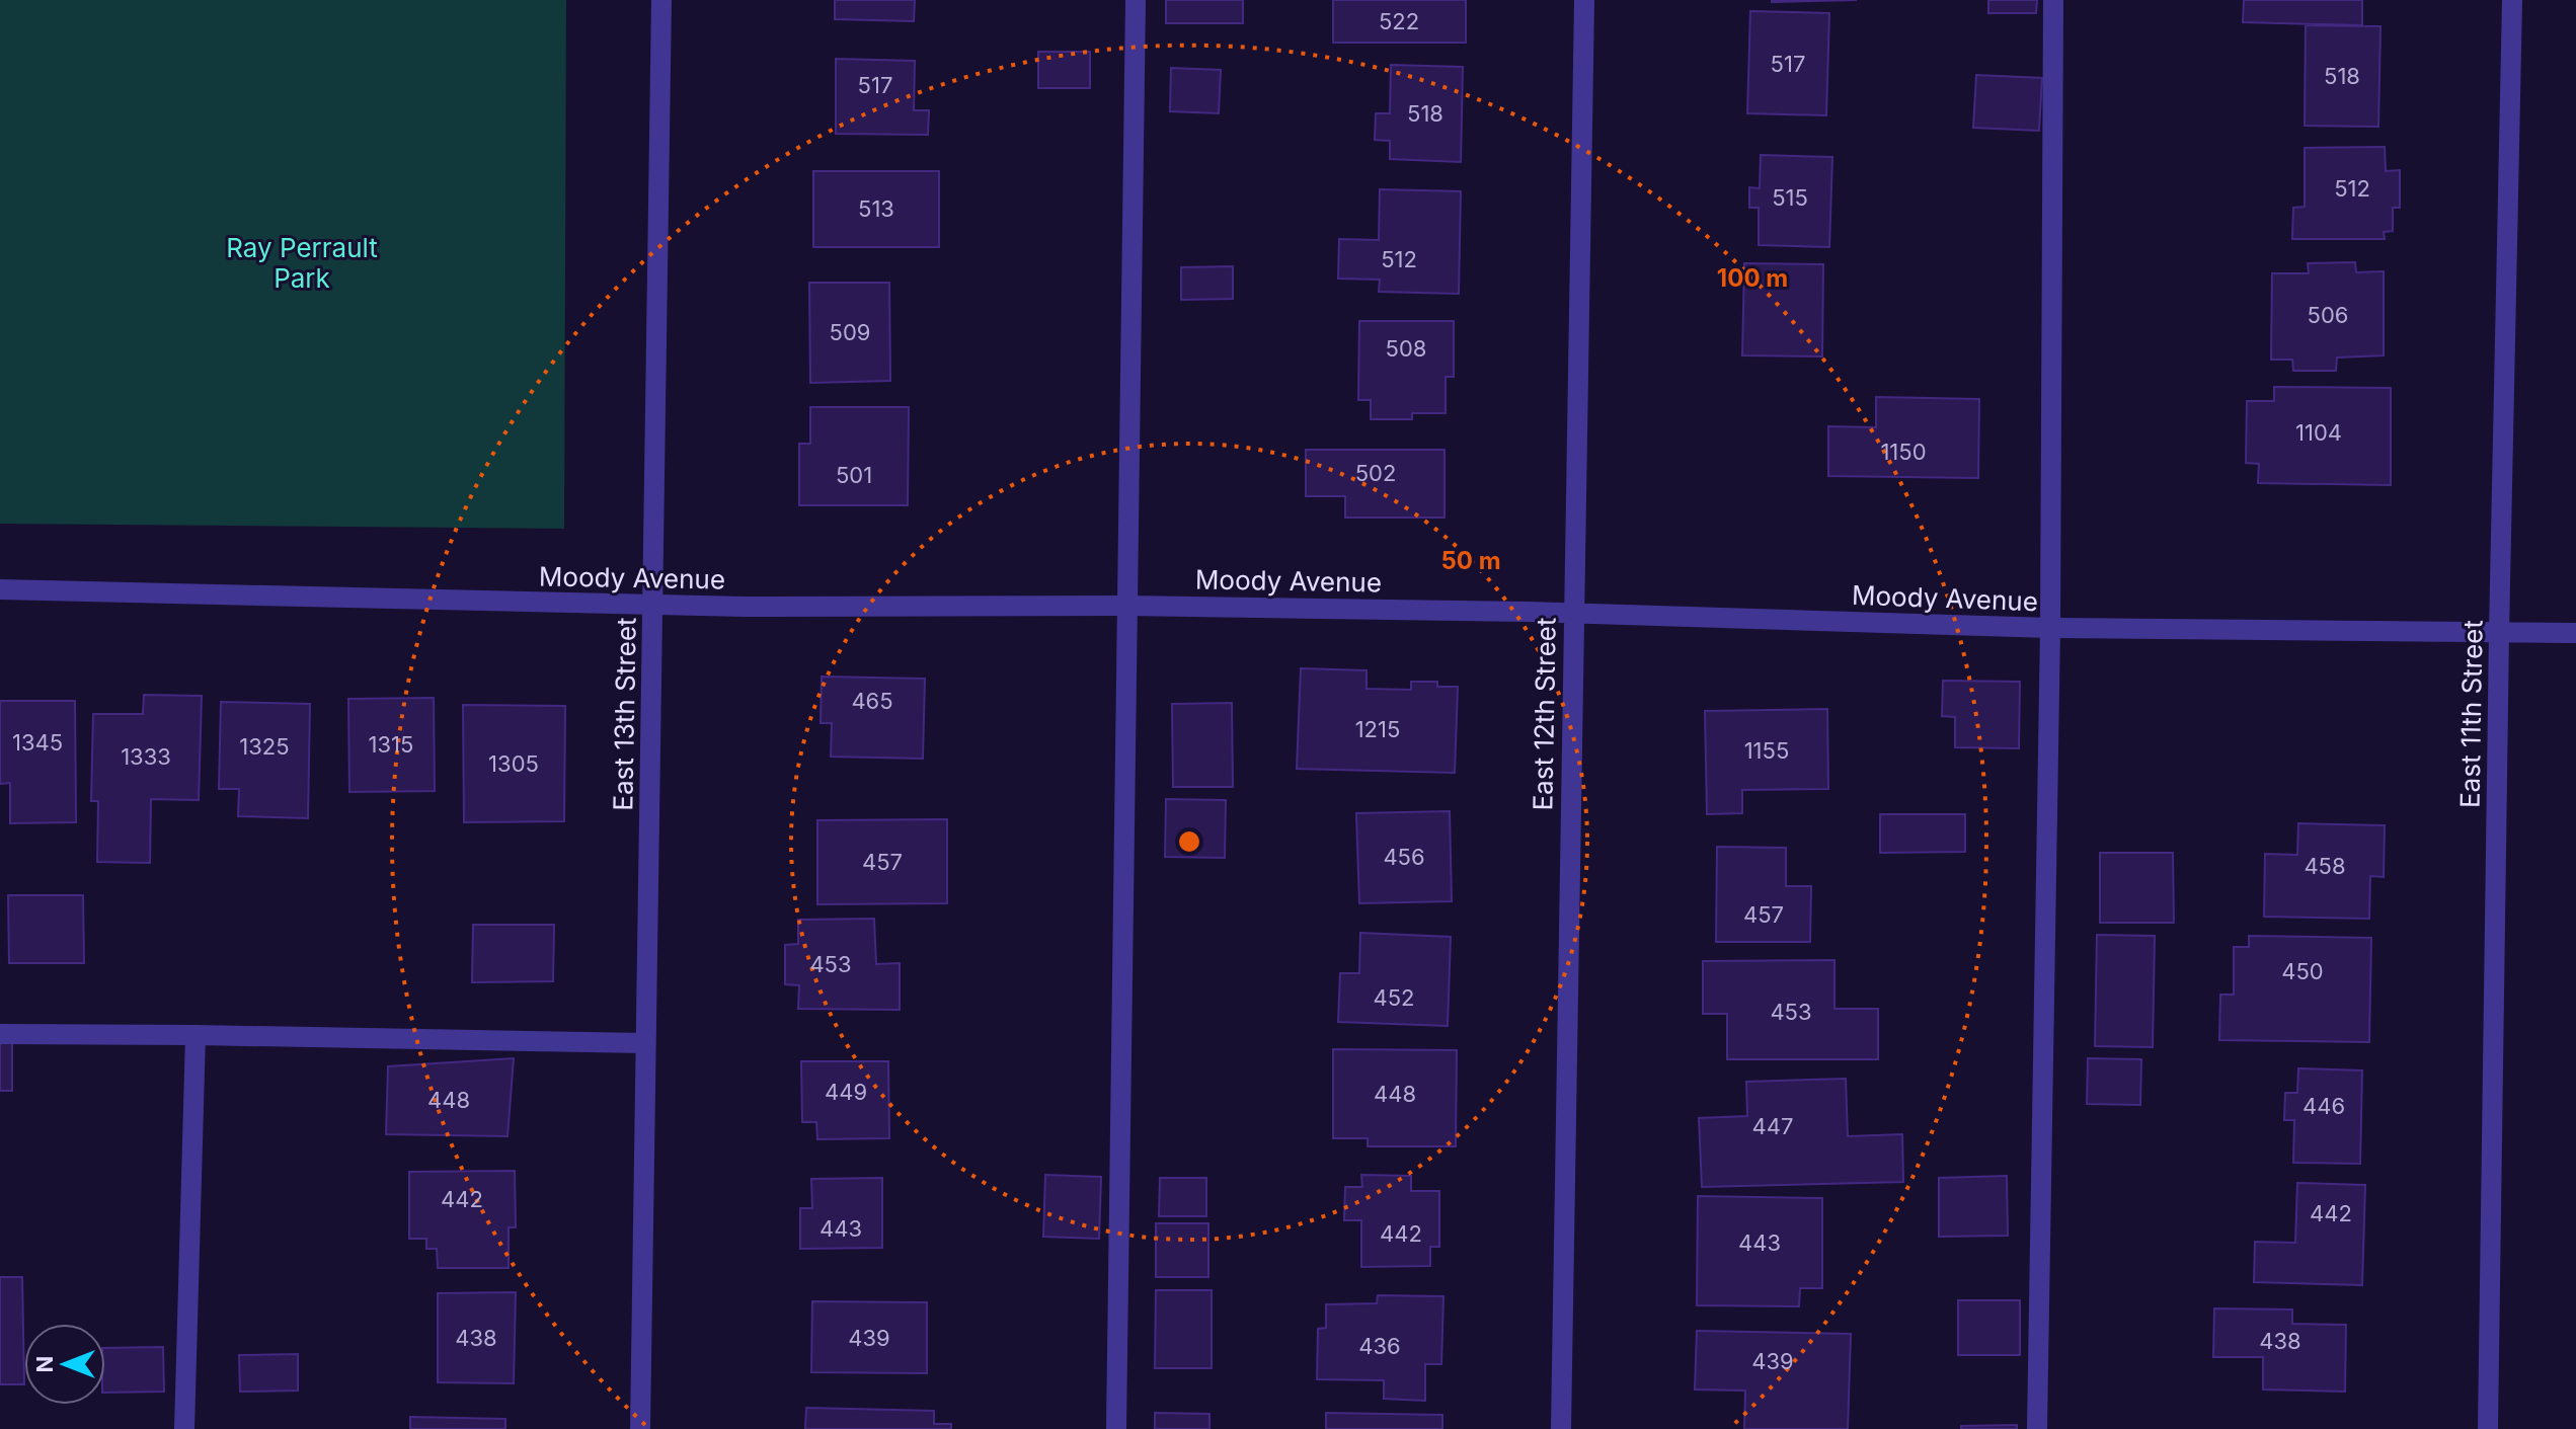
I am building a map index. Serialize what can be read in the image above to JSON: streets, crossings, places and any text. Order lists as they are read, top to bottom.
{
  "streets": {
    "street": [
      "Moody Avenue",
      "East 13th Street",
      "East 12th Street",
      "East 11th Street"
    ]
  },
  "crossings": [
    ["Moody Avenue", "East 13th Street"],
    ["Moody Avenue", "East 12th Street"],
    ["Moody Avenue", "East 11th Street"]
  ],
  "parks": ["Ray Perrault Park"],
  "house_numbers": [
    "522",
    "517",
    "518",
    "517",
    "518",
    "512",
    "515",
    "513",
    "512",
    "506",
    "509",
    "508",
    "1104",
    "1150",
    "502",
    "501",
    "465",
    "1215",
    "1345",
    "1315",
    "1325",
    "1155",
    "1333",
    "1305",
    "456",
    "457",
    "458",
    "457",
    "453",
    "450",
    "452",
    "453",
    "449",
    "448",
    "448",
    "446",
    "447",
    "442",
    "442",
    "443",
    "442",
    "443",
    "438",
    "439",
    "438",
    "436",
    "439"
  ],
  "north": "left",
  "rings": ["100 m", "50 m"]
}
